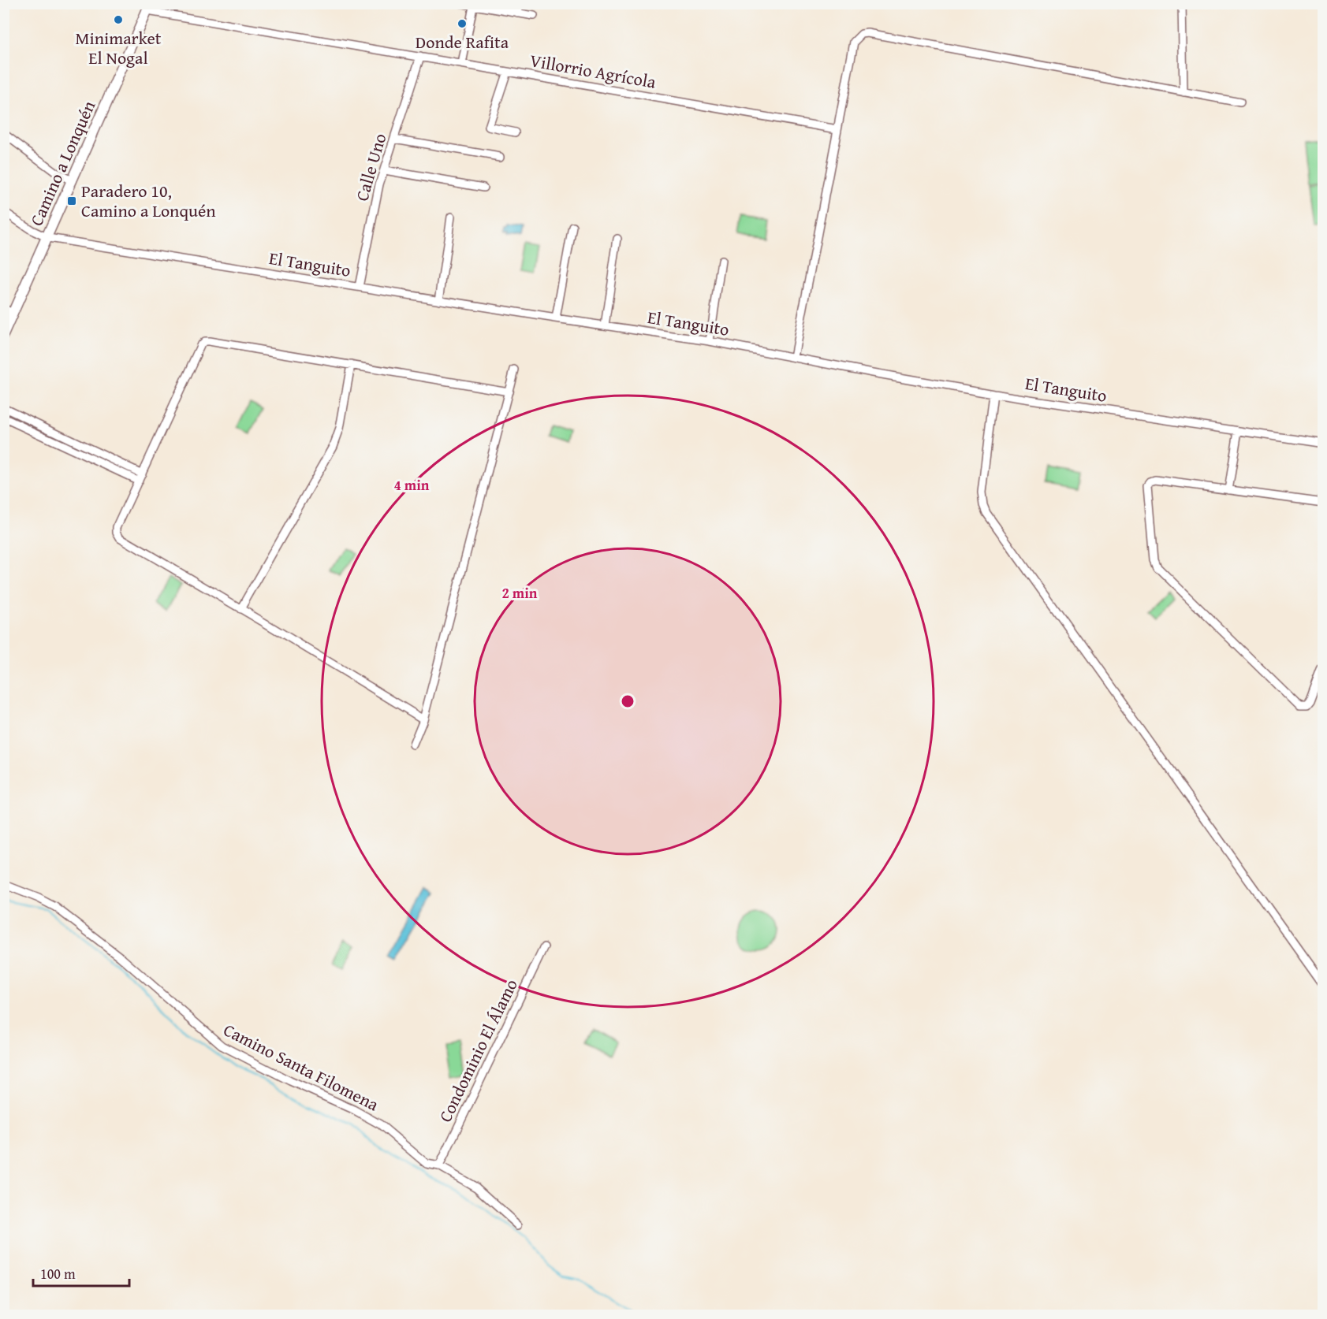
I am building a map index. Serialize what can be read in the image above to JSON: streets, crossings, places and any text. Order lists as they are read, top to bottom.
{
  "streets": {
    "main road": ["Camino a Lonquén"],
    "street": [
      "Villorrio Agrícola",
      "Calle Uno",
      "El Tanguito",
      "Condominio El Álamo",
      "Camino Santa Filomena"
    ]
  },
  "crossings": [
    ["Villorrio Agrícola", "Camino a Lonquén"],
    ["Villorrio Agrícola", "Calle Uno"],
    ["Camino a Lonquén", "El Tanguito"],
    ["Calle Uno", "El Tanguito"],
    ["Condominio El Álamo", "Camino Santa Filomena"]
  ],
  "places": {
    "other": ["Minimarket El Nogal", "Donde Rafita"],
    "transit": ["Paradero 10, Camino a Lonquén"]
  },
  "scale_bar": "100 m",
  "rings": ["4 min", "2 min"]
}
